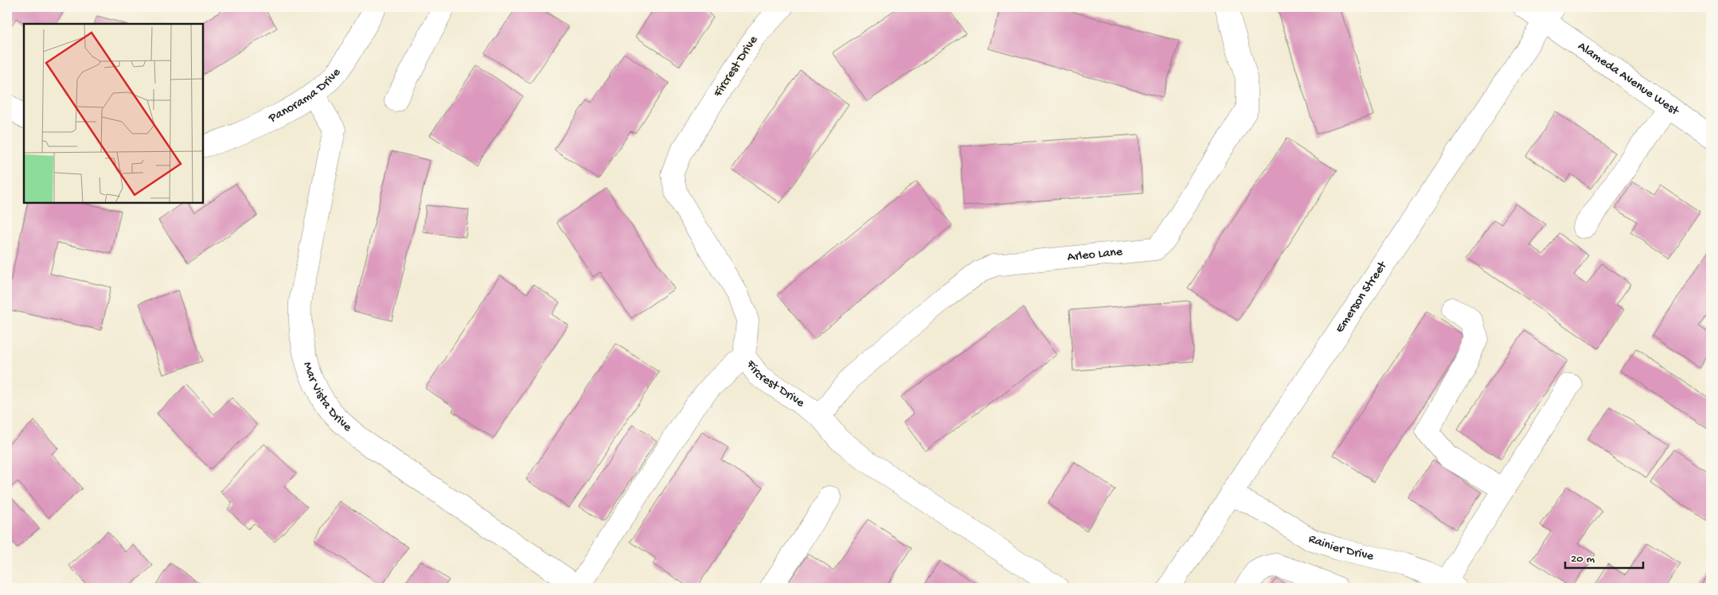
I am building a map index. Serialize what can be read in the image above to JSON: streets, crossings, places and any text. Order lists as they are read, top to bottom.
{
  "streets": {
    "street": [
      "Fircrest Drive",
      "Alameda Avenue West",
      "Panorama Drive",
      "Arleo Lane",
      "Emerson Street",
      "Mar Vista Drive",
      "Rainier Drive"
    ]
  },
  "crossings": [
    ["Fircrest Drive", "Arleo Lane"],
    ["Alameda Avenue West", "Emerson Street"],
    ["Panorama Drive", "Mar Vista Drive"],
    ["Emerson Street", "Rainier Drive"]
  ],
  "scale_bar": "20 m"
}
